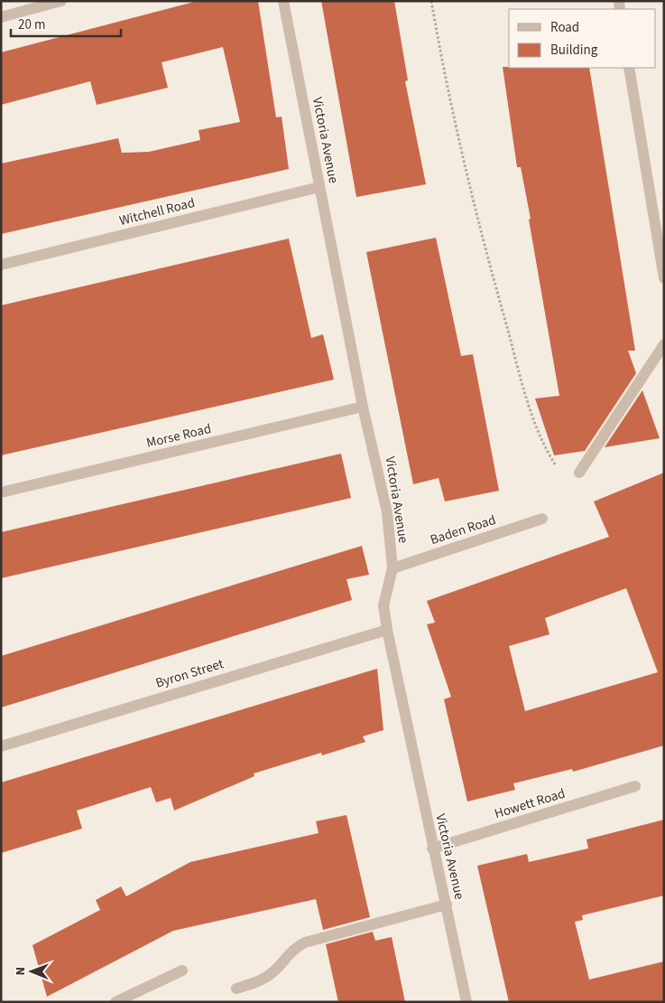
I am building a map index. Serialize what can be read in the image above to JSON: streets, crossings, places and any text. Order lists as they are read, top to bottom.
{
  "streets": {
    "street": [
      "Victoria Avenue",
      "Witchell Road",
      "Morse Road",
      "Baden Road",
      "Byron Street",
      "Howett Road"
    ]
  },
  "crossings": [
    ["Victoria Avenue", "Witchell Road"],
    ["Victoria Avenue", "Morse Road"],
    ["Victoria Avenue", "Baden Road"],
    ["Victoria Avenue", "Byron Street"],
    ["Victoria Avenue", "Howett Road"]
  ],
  "legend": ["Road", "Building"],
  "scale_bar": "20 m",
  "north": "left"
}
